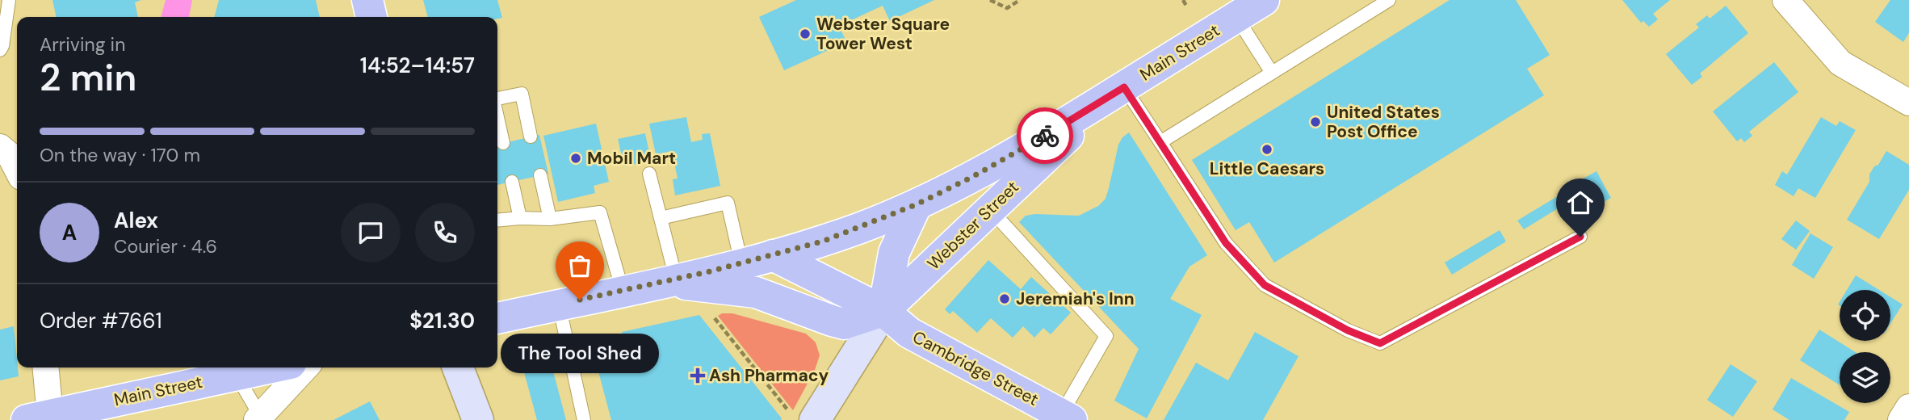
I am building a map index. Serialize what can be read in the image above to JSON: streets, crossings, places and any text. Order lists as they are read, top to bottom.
{
  "streets": {
    "main road": ["Main Street", "Webster Street", "Cambridge Street"]
  },
  "crossings": [
    ["Main Street", "Webster Street"],
    ["Main Street", "Cambridge Street"],
    ["Webster Street", "Cambridge Street"]
  ],
  "places": {
    "other": [
      "Webster Square Tower West",
      "United States Post Office",
      "Little Caesars",
      "Mobil Mart",
      "Jeremiah's Inn",
      "The Tool Shed"
    ],
    "health": ["Ash Pharmacy"]
  },
  "page": {
    "heading": ["2 min", "Arriving in", "14:52–14:57"],
    "panel": [
      "Alex",
      "Courier · 4.6",
      "Order #7661",
      "$21.30"
    ],
    "bar": "On the way · 170 m",
    "round": "A",
    "bubble": "The Tool Shed"
  }
}
